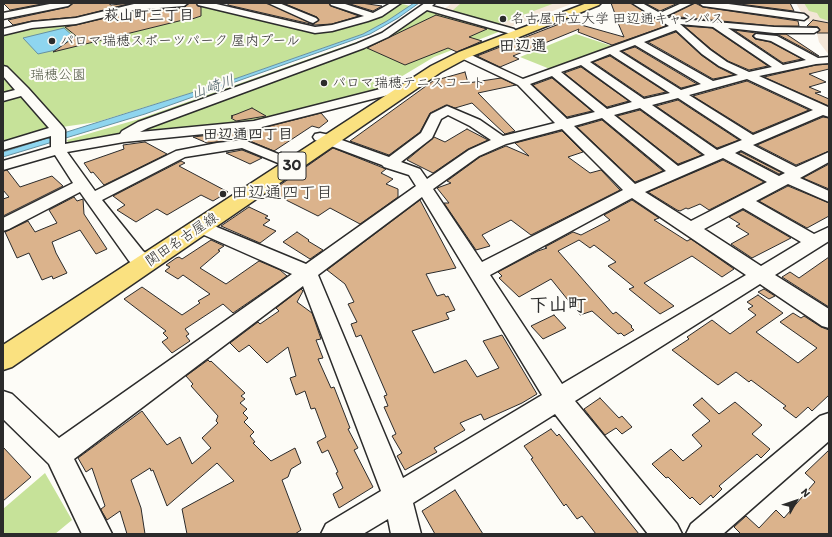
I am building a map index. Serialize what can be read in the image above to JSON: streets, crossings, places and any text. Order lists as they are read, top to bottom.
{
  "streets": {
    "main road": ["30", "関田名古屋線"]
  },
  "districts": [
    "萩山町三丁目",
    "田辺通",
    "田辺通四丁目",
    "下山町"
  ],
  "water": ["山崎川"],
  "parks": ["瑞穂公園"],
  "places": [
    "名古屋市立大学 田辺通キャンパス",
    "パロマ瑞穂スポーツパーク 屋内プール",
    "パロマ瑞穂テニスコート",
    "田辺通四丁目"
  ],
  "north": "top right"
}
